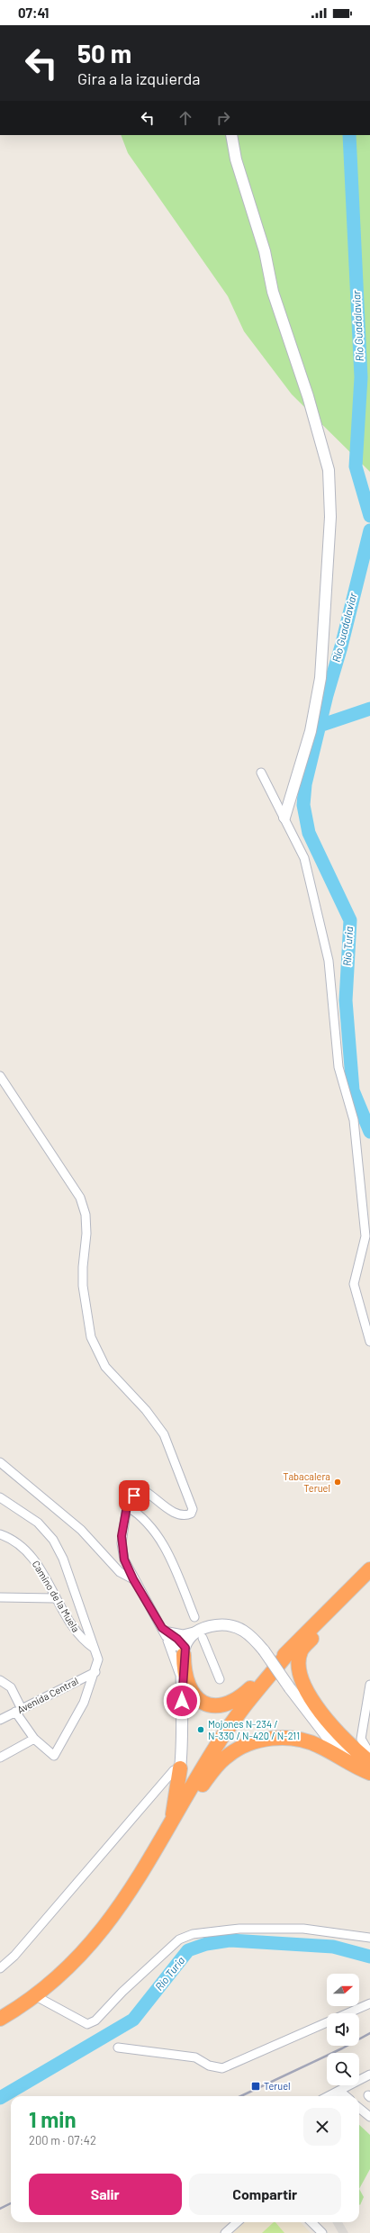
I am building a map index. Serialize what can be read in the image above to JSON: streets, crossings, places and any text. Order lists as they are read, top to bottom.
{
  "streets": {
    "street": ["Camino de la Muela", "Avenida Central"]
  },
  "water": ["Río Guadalaviar", "Río Turia"],
  "places": {
    "other": ["Tabacalera Teruel", "Mojones N-234 / N-330 / N-420 / N-211"],
    "transit": ["Teruel"]
  },
  "north": "right",
  "page": {
    "status": "07:41",
    "turn": ["50 m", "Gira a la izquierda"],
    "heading": ["1 min", "200 m · 07:42"],
    "buttons": ["Salir", "Compartir"]
  }
}
